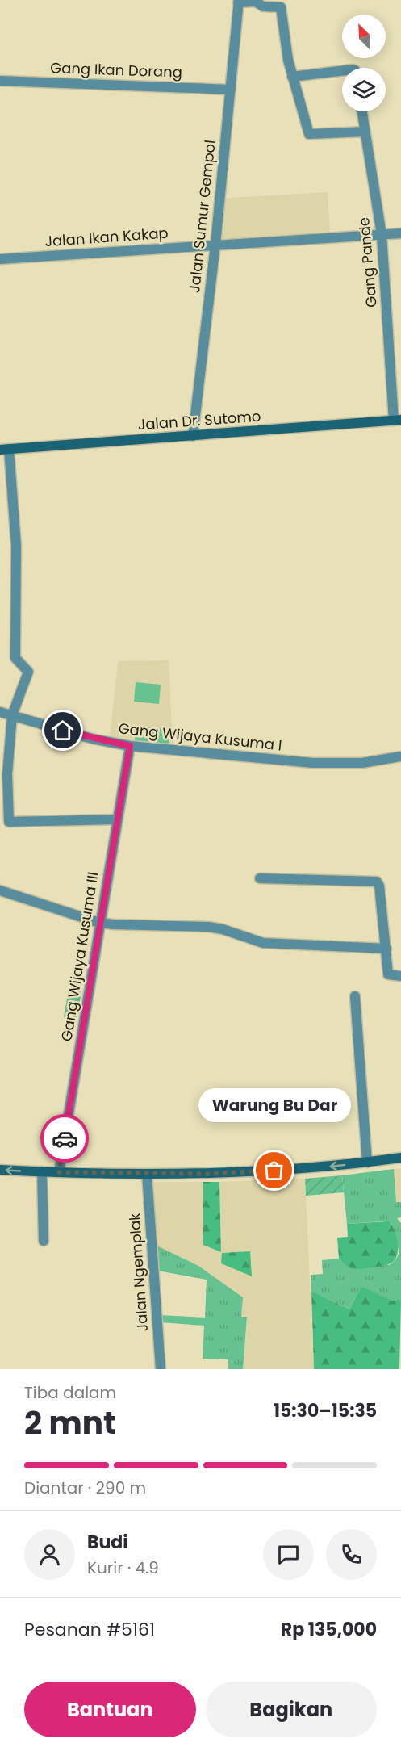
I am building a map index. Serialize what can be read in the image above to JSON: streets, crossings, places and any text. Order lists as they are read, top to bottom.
{
  "streets": {
    "main road": ["Jalan Dr. Sutomo"],
    "street": [
      "Gang Ikan Dorang",
      "Jalan Sumur Gempol",
      "Jalan Ikan Kakap",
      "Gang Pande",
      "Gang Wijaya Kusuma I",
      "Gang Wijaya Kusuma III",
      "Jalan Ngemplak"
    ]
  },
  "crossings": [
    ["Gang Ikan Dorang", "Jalan Sumur Gempol"],
    ["Jalan Sumur Gempol", "Jalan Ikan Kakap"],
    ["Jalan Sumur Gempol", "Jalan Dr. Sutomo"],
    ["Jalan Ikan Kakap", "Gang Pande"],
    ["Gang Pande", "Jalan Dr. Sutomo"],
    ["Gang Wijaya Kusuma I", "Gang Wijaya Kusuma III"]
  ],
  "places": ["Warung Bu Dar"],
  "north": "top left",
  "page": {
    "bubble": "Warung Bu Dar",
    "heading": ["2 mnt", "Tiba dalam", "15:30–15:35"],
    "panel": [
      "Budi",
      "Kurir · 4.9",
      "Pesanan #5161",
      "Rp 135,000"
    ],
    "bar": "Diantar · 290 m",
    "buttons": ["Bantuan", "Bagikan"]
  }
}
